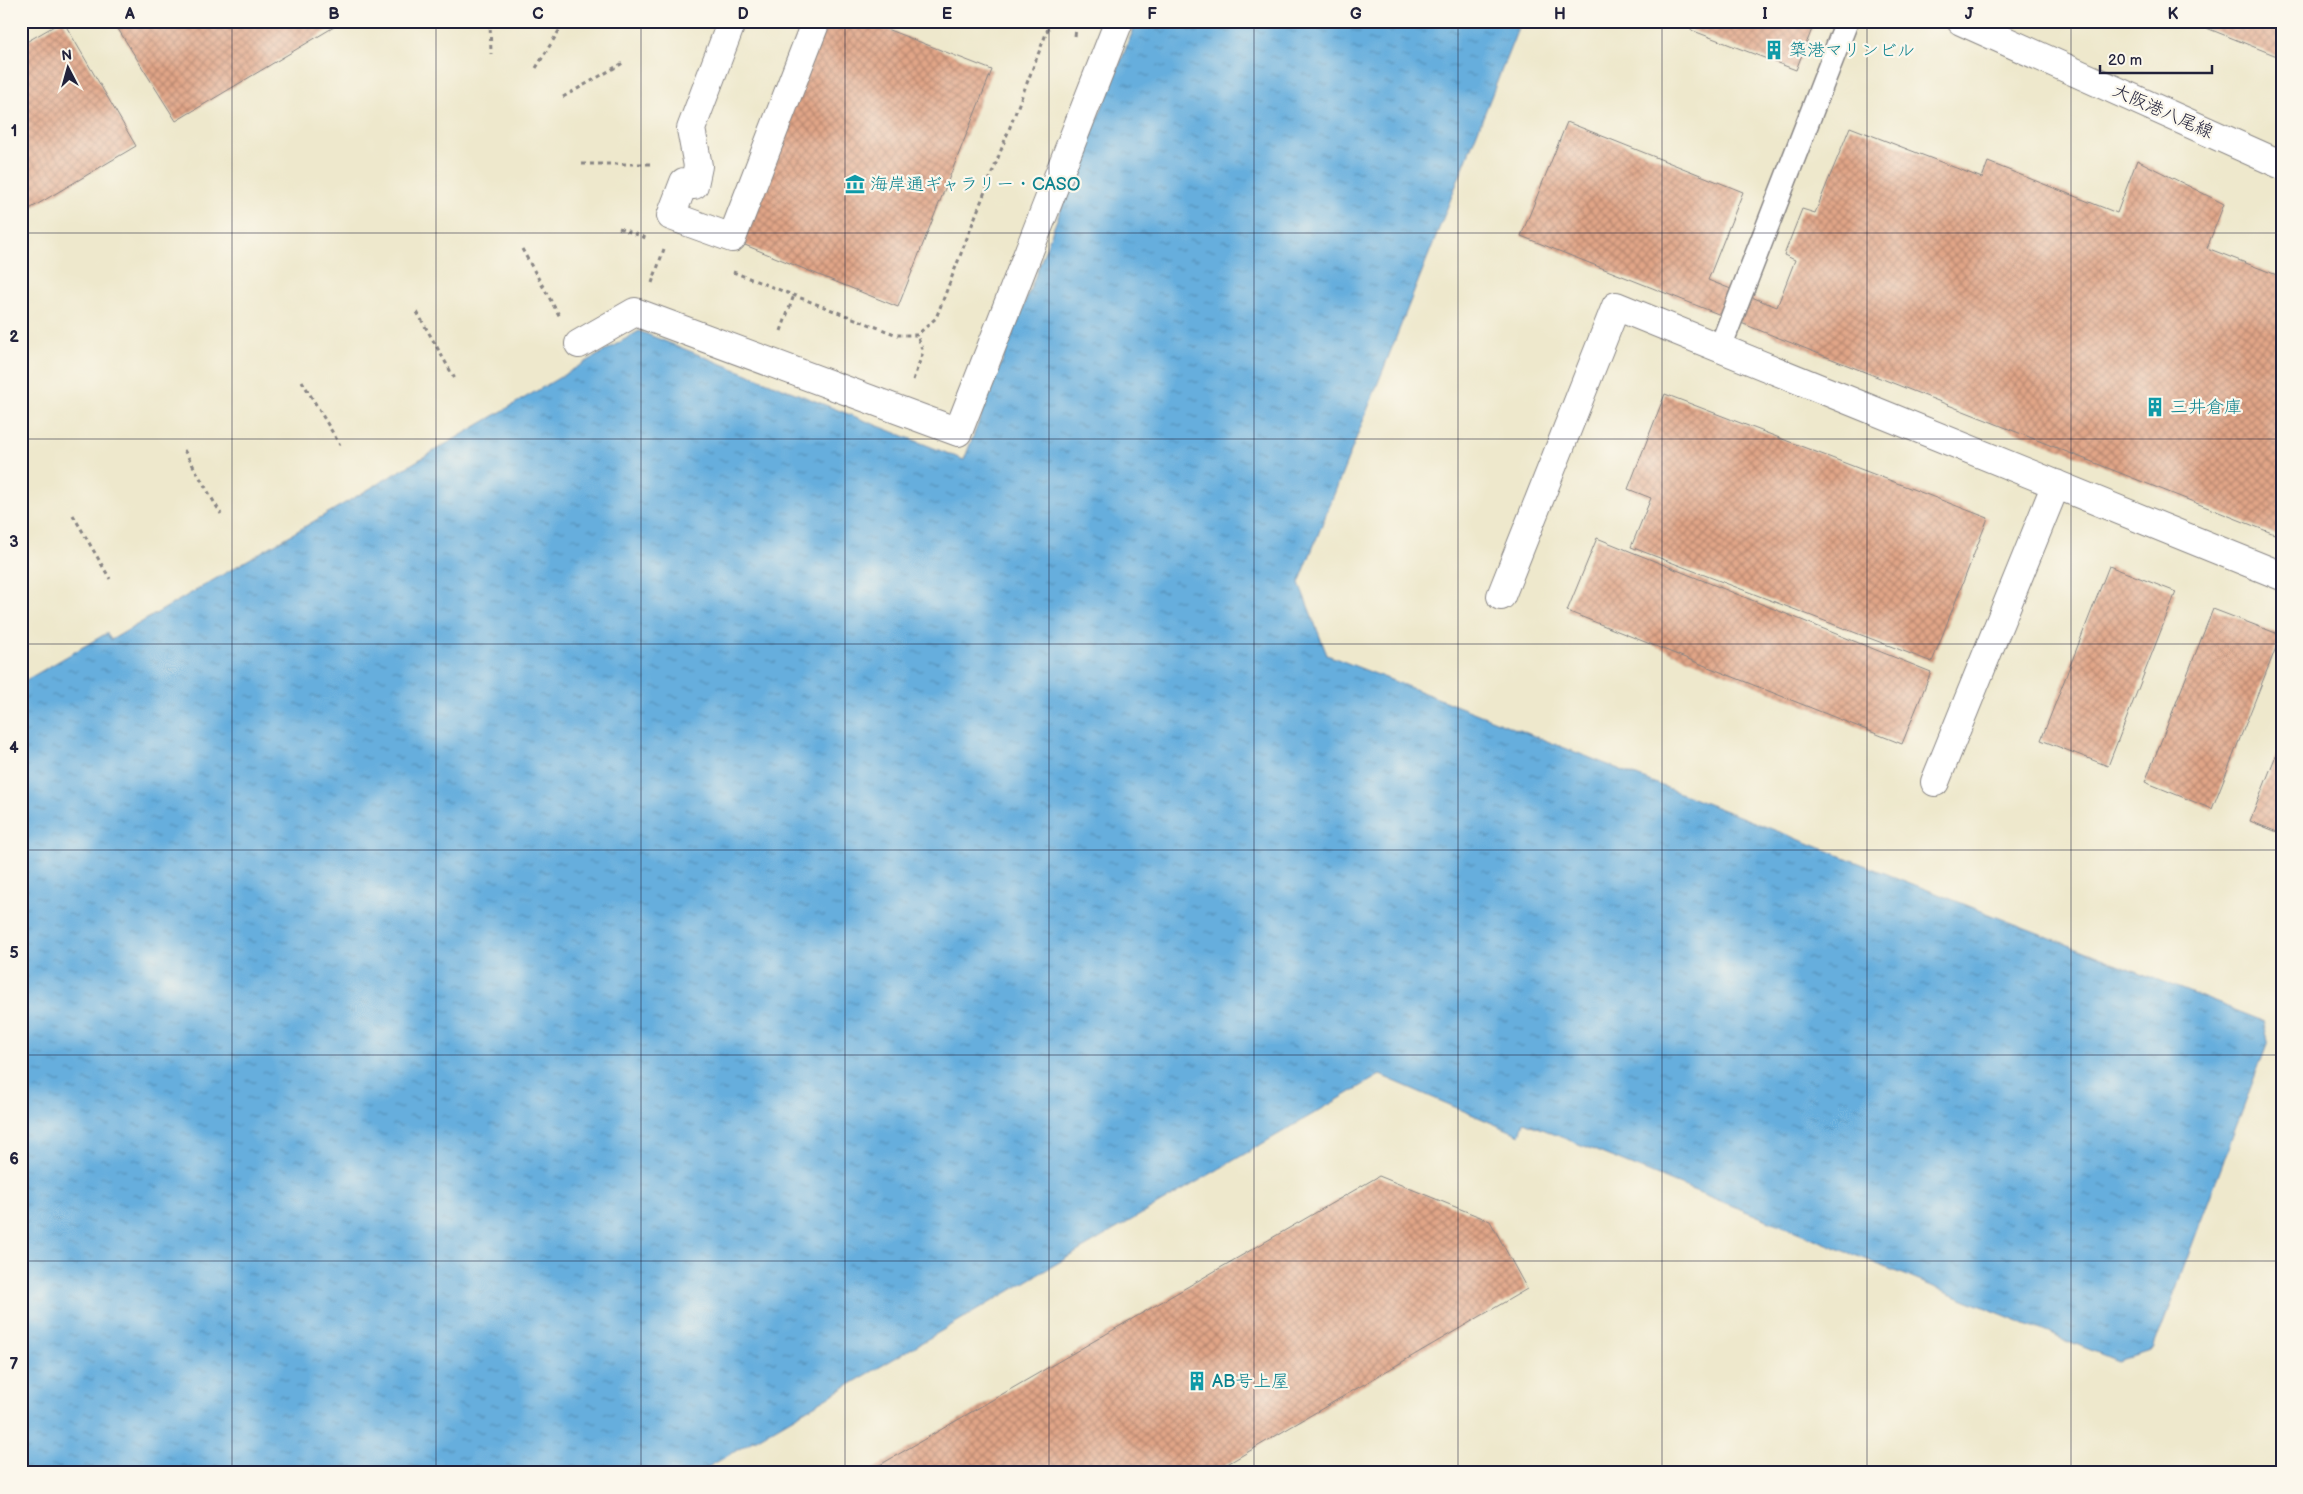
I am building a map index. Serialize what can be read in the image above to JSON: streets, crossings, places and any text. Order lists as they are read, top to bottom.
{
  "streets": {
    "street": ["大阪港八尾線"]
  },
  "places": {
    "building": ["築港マリンビル", "三井倉庫", "AB号上屋"],
    "museum": ["海岸通ギャラリー・CASO"]
  },
  "scale_bar": "20 m",
  "north": "top",
  "grid": {
    "columns": [
      "A",
      "B",
      "C",
      "D",
      "E",
      "F",
      "G",
      "H",
      "I",
      "J",
      "K"
    ],
    "rows": [
      "1",
      "2",
      "3",
      "4",
      "5",
      "6",
      "7"
    ]
  }
}
